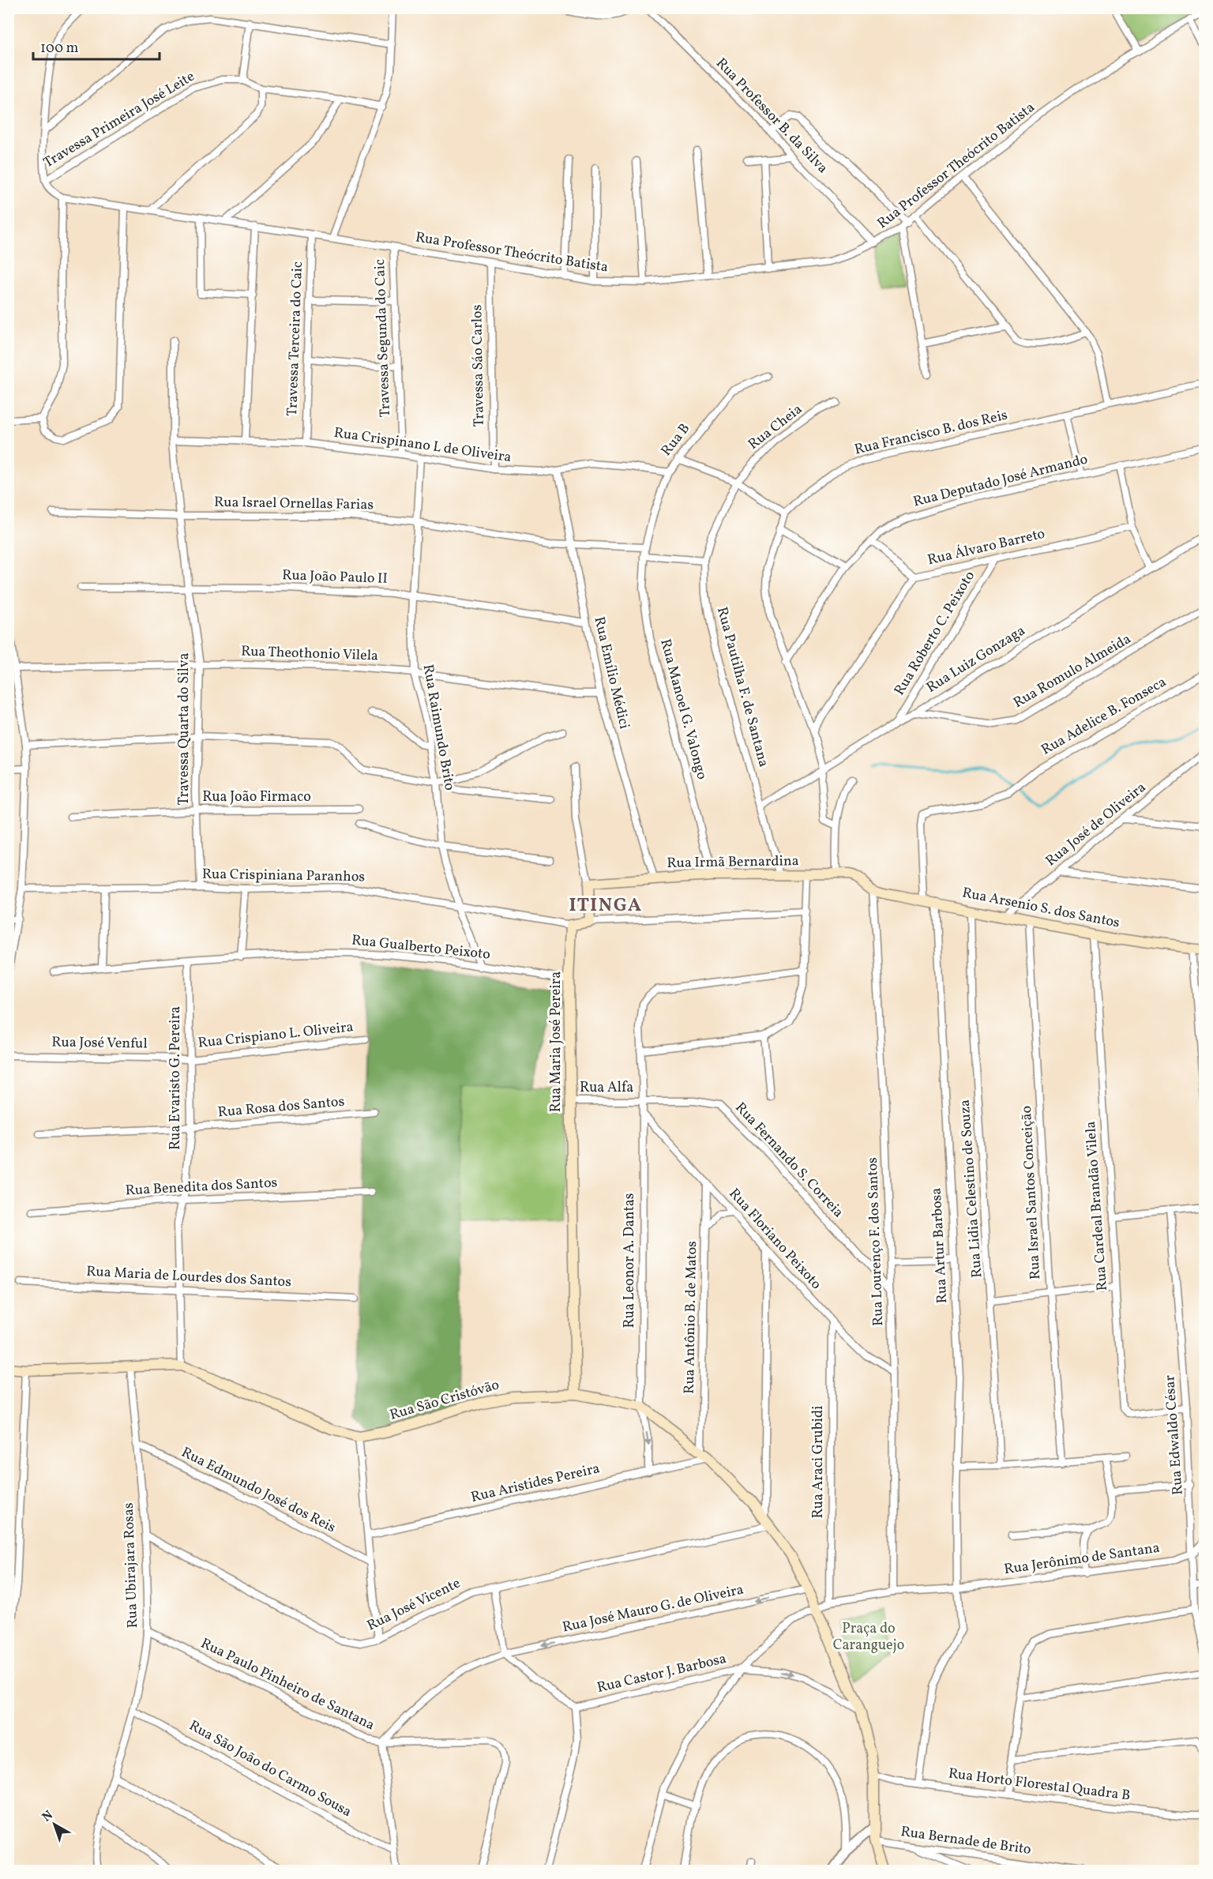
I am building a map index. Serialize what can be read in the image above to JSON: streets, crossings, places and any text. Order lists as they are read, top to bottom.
{
  "streets": {
    "main road": [
      "Rua Irmã Bernardina",
      "Rua Arsenio S. dos Santos",
      "Rua Maria José Pereira",
      "Rua São Cristóvão"
    ],
    "street": [
      "Rua Professor B. da Silva",
      "Travessa Primeira José Leite",
      "Rua Professor Theócrito Batista",
      "Travessa Segunda do Caic",
      "Travessa Terceira do Caic",
      "Travessa Sáo Carlos",
      "Rua Cheia",
      "Rua Francisco B. dos Reis",
      "Rua B",
      "Rua Crispinano L de Oliveira",
      "Rua Deputado José Armando",
      "Rua Israel Ornellas Farias",
      "Rua Álvaro Barreto",
      "Rua João Paulo II",
      "Rua Roberto C. Peixoto",
      "Rua Theothonio Vilela",
      "Rua Luiz Gonzaga",
      "Rua Romulo Almeida",
      "Rua Emílio Médici",
      "Rua Pautilha F. de Santana",
      "Rua Manoel G. Valongo",
      "Rua Adelice B. Fonseca",
      "Rua Raimundo Brito",
      "Travessa Quarta do Silva",
      "Rua João Firmaco",
      "Rua José de Oliveira",
      "Rua Crispiniana Paranhos",
      "Rua Gualberto Peixoto",
      "Rua Crispiano L. Oliveira",
      "Rua José Venful",
      "Rua Evaristo G. Pereira",
      "Rua Alfa",
      "Rua Rosa dos Santos",
      "Rua Fernando S. Correia",
      "Rua Benedita dos Santos",
      "Rua Lidia Celestino de Souza",
      "Rua Israel Santos Conceição",
      "Rua Cardeal Brandão Vilela",
      "Rua Floriano Peixoto",
      "Rua Lourenço F. dos Santos",
      "Rua Artur Barbosa",
      "Rua Leonor A. Dantas",
      "Rua Maria de Lourdes dos Santos",
      "Rua Antônio B. de Matos",
      "Rua Edwaldo César",
      "Rua Araci Grubidi",
      "Rua Aristides Pereira",
      "Rua Edmundo José dos Reis",
      "Rua Jerônimo de Santana",
      "Rua Ubirajara Rosas",
      "Rua José Vicente",
      "Rua José Mauro G. de Oliveira",
      "Rua Castor J. Barbosa",
      "Rua Paulo Pinheiro de Santana",
      "Rua São João do Carmo Sousa",
      "Rua Horto Florestal Quadra B",
      "Rua Bernade de Brito"
    ]
  },
  "crossings": [
    ["Rua Professor B. da Silva", "Rua Professor Theócrito Batista"],
    ["Rua Professor Theócrito Batista", "Travessa Segunda do Caic"],
    ["Rua Professor Theócrito Batista", "Travessa Terceira do Caic"],
    ["Rua Professor Theócrito Batista", "Travessa Sáo Carlos"],
    ["Travessa Segunda do Caic", "Rua Crispinano L de Oliveira"],
    ["Travessa Terceira do Caic", "Rua Crispinano L de Oliveira"],
    ["Travessa Sáo Carlos", "Rua Crispinano L de Oliveira"],
    ["Rua Cheia", "Rua Pautilha F. de Santana"],
    ["Rua Francisco B. dos Reis", "Rua Deputado José Armando"],
    ["Rua Francisco B. dos Reis", "Rua Álvaro Barreto"],
    ["Rua Francisco B. dos Reis", "Rua Luiz Gonzaga"],
    ["Rua B", "Rua Crispinano L de Oliveira"],
    ["Rua B", "Rua Israel Ornellas Farias"],
    ["Rua B", "Rua Manoel G. Valongo"],
    ["Rua Crispinano L de Oliveira", "Rua Emílio Médici"],
    ["Rua Crispinano L de Oliveira", "Rua Raimundo Brito"],
    ["Rua Crispinano L de Oliveira", "Travessa Quarta do Silva"],
    ["Rua Israel Ornellas Farias", "Rua Emílio Médici"],
    ["Rua Israel Ornellas Farias", "Rua Manoel G. Valongo"],
    ["Rua Israel Ornellas Farias", "Rua Raimundo Brito"],
    ["Rua Israel Ornellas Farias", "Travessa Quarta do Silva"],
    ["Rua Álvaro Barreto", "Rua Roberto C. Peixoto"],
    ["Rua João Paulo II", "Rua Emílio Médici"],
    ["Rua João Paulo II", "Rua Raimundo Brito"],
    ["Rua João Paulo II", "Travessa Quarta do Silva"],
    ["Rua Roberto C. Peixoto", "Rua Luiz Gonzaga"],
    ["Rua Theothonio Vilela", "Rua Emílio Médici"],
    ["Rua Theothonio Vilela", "Rua Raimundo Brito"],
    ["Rua Theothonio Vilela", "Travessa Quarta do Silva"],
    ["Rua Luiz Gonzaga", "Rua Romulo Almeida"],
    ["Rua Luiz Gonzaga", "Rua Pautilha F. de Santana"],
    ["Rua Emílio Médici", "Rua Irmã Bernardina"],
    ["Rua Pautilha F. de Santana", "Rua Irmã Bernardina"],
    ["Rua Manoel G. Valongo", "Rua Irmã Bernardina"],
    ["Rua Adelice B. Fonseca", "Rua Arsenio S. dos Santos"],
    ["Rua Raimundo Brito", "Rua Crispiniana Paranhos"],
    ["Rua Raimundo Brito", "Rua Gualberto Peixoto"],
    ["Travessa Quarta do Silva", "Rua João Firmaco"],
    ["Travessa Quarta do Silva", "Rua Crispiniana Paranhos"],
    ["Rua José de Oliveira", "Rua Arsenio S. dos Santos"],
    ["Rua Irmã Bernardina", "Rua Arsenio S. dos Santos"],
    ["Rua Irmã Bernardina", "Rua Lourenço F. dos Santos"],
    ["Rua Crispiniana Paranhos", "Rua Maria José Pereira"],
    ["Rua Arsenio S. dos Santos", "Rua Lidia Celestino de Souza"],
    ["Rua Arsenio S. dos Santos", "Rua Israel Santos Conceição"],
    ["Rua Arsenio S. dos Santos", "Rua Cardeal Brandão Vilela"],
    ["Rua Arsenio S. dos Santos", "Rua Lourenço F. dos Santos"],
    ["Rua Arsenio S. dos Santos", "Rua Artur Barbosa"],
    ["Rua Gualberto Peixoto", "Rua Maria José Pereira"],
    ["Rua Crispiano L. Oliveira", "Rua José Venful"],
    ["Rua Crispiano L. Oliveira", "Rua Evaristo G. Pereira"],
    ["Rua Maria José Pereira", "Rua Alfa"],
    ["Rua Maria José Pereira", "Rua São Cristóvão"],
    ["Rua José Venful", "Rua Evaristo G. Pereira"],
    ["Rua Evaristo G. Pereira", "Rua Rosa dos Santos"],
    ["Rua Evaristo G. Pereira", "Rua Benedita dos Santos"],
    ["Rua Evaristo G. Pereira", "Rua Maria de Lourdes dos Santos"],
    ["Rua Evaristo G. Pereira", "Rua São Cristóvão"],
    ["Rua Alfa", "Rua Fernando S. Correia"],
    ["Rua Alfa", "Rua Leonor A. Dantas"],
    ["Rua Fernando S. Correia", "Rua Lourenço F. dos Santos"],
    ["Rua Fernando S. Correia", "Rua Leonor A. Dantas"],
    ["Rua Cardeal Brandão Vilela", "Rua Edwaldo César"],
    ["Rua Floriano Peixoto", "Rua Lourenço F. dos Santos"],
    ["Rua Floriano Peixoto", "Rua Leonor A. Dantas"],
    ["Rua Floriano Peixoto", "Rua Antônio B. de Matos"],
    ["Rua Floriano Peixoto", "Rua Araci Grubidi"],
    ["Rua Lourenço F. dos Santos", "Rua Jerônimo de Santana"],
    ["Rua Lourenço F. dos Santos", "Rua Castor J. Barbosa"],
    ["Rua Artur Barbosa", "Rua Jerônimo de Santana"],
    ["Rua Artur Barbosa", "Rua Horto Florestal Quadra B"],
    ["Rua Leonor A. Dantas", "Rua São Cristóvão"],
    ["Rua Leonor A. Dantas", "Rua Aristides Pereira"],
    ["Rua Antônio B. de Matos", "Rua São Cristóvão"],
    ["Rua Antônio B. de Matos", "Rua Aristides Pereira"],
    ["Rua São Cristóvão", "Rua Aristides Pereira"],
    ["Rua São Cristóvão", "Rua Ubirajara Rosas"],
    ["Rua São Cristóvão", "Rua José Vicente"],
    ["Rua São Cristóvão", "Rua José Mauro G. de Oliveira"],
    ["Rua São Cristóvão", "Rua Castor J. Barbosa"],
    ["Rua São Cristóvão", "Rua Horto Florestal Quadra B"],
    ["Rua São Cristóvão", "Rua Bernade de Brito"],
    ["Rua Edwaldo César", "Rua Jerônimo de Santana"],
    ["Rua Araci Grubidi", "Rua Castor J. Barbosa"],
    ["Rua Edmundo José dos Reis", "Rua Ubirajara Rosas"],
    ["Rua Jerônimo de Santana", "Rua Castor J. Barbosa"],
    ["Rua Ubirajara Rosas", "Rua José Vicente"],
    ["Rua Ubirajara Rosas", "Rua Paulo Pinheiro de Santana"],
    ["Rua Ubirajara Rosas", "Rua São João do Carmo Sousa"],
    ["Rua José Mauro G. de Oliveira", "Rua Paulo Pinheiro de Santana"]
  ],
  "one_way": ["Rua José Mauro G. de Oliveira"],
  "districts": ["ITINGA"],
  "parks": ["Praça do Caranguejo"],
  "scale_bar": "100 m",
  "north": "top left"
}
